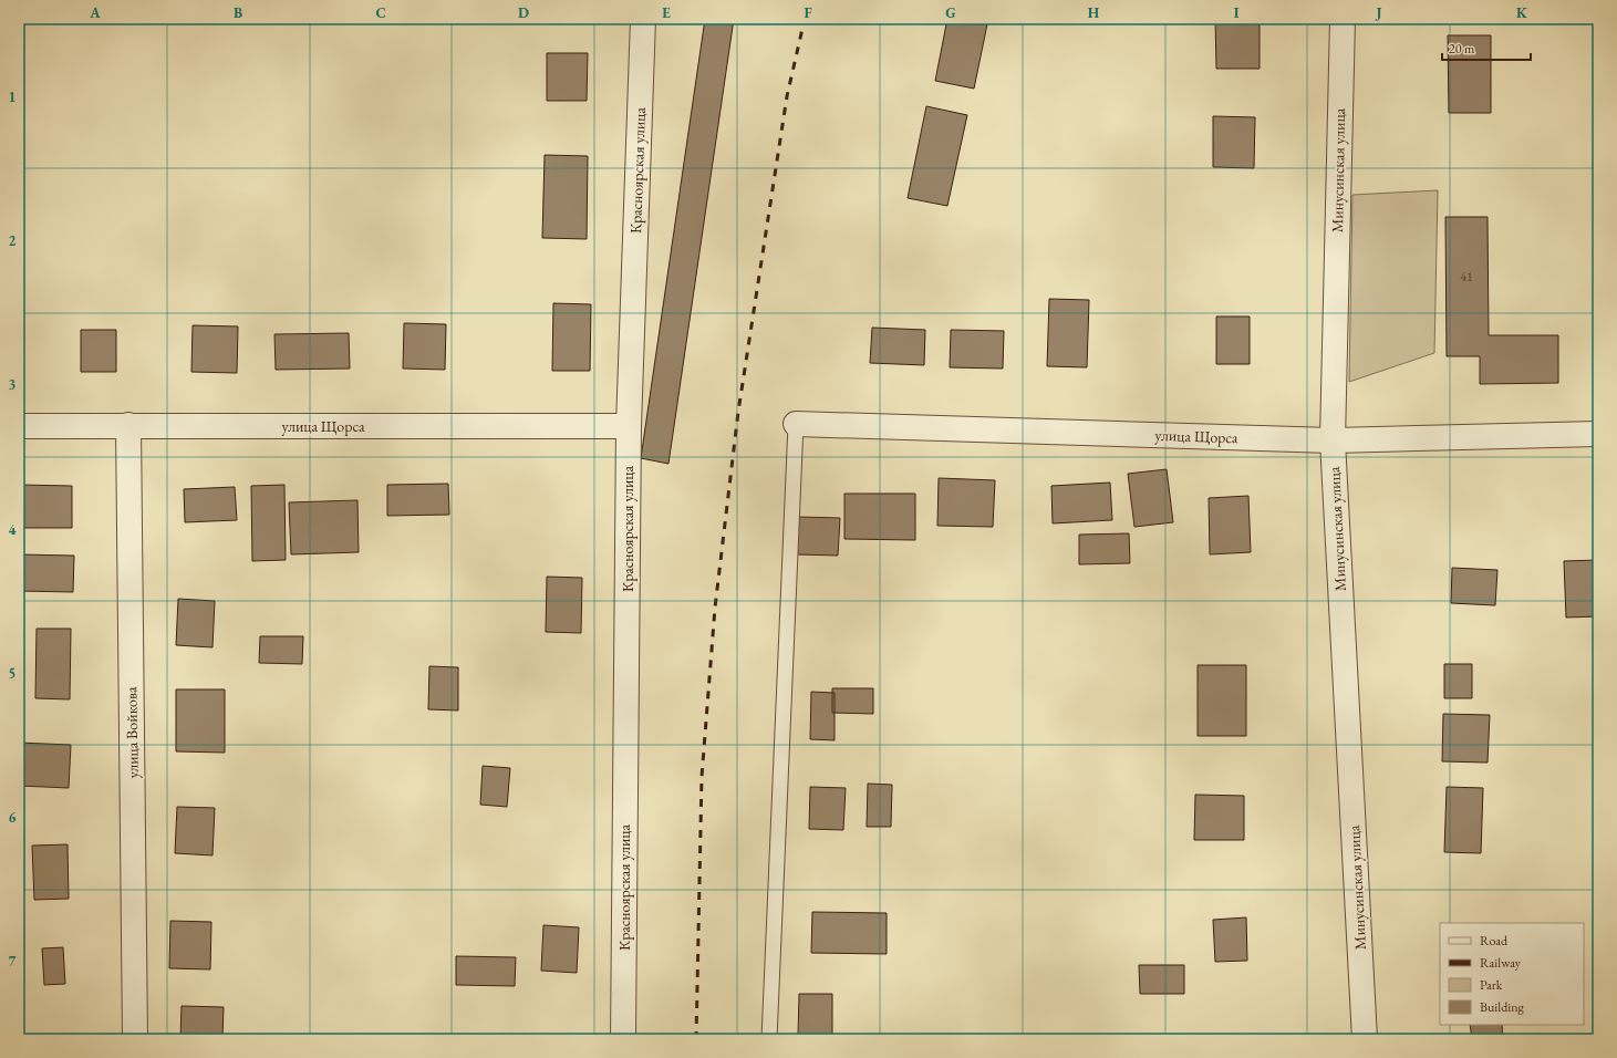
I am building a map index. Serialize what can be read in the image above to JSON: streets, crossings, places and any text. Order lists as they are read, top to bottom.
{
  "streets": {
    "street": [
      "Красноярская улица",
      "Минусинская улица",
      "улица Щорса",
      "улица Войкова"
    ]
  },
  "crossings": [
    ["Красноярская улица", "улица Щорса"],
    ["Минусинская улица", "улица Щорса"],
    ["улица Щорса", "улица Войкова"]
  ],
  "house_numbers": ["41"],
  "legend": [
    "Road",
    "Railway",
    "Park",
    "Building"
  ],
  "scale_bar": "20 m",
  "grid": {
    "columns": [
      "A",
      "B",
      "C",
      "D",
      "E",
      "F",
      "G",
      "H",
      "I",
      "J",
      "K"
    ],
    "rows": [
      "1",
      "2",
      "3",
      "4",
      "5",
      "6",
      "7"
    ]
  }
}
